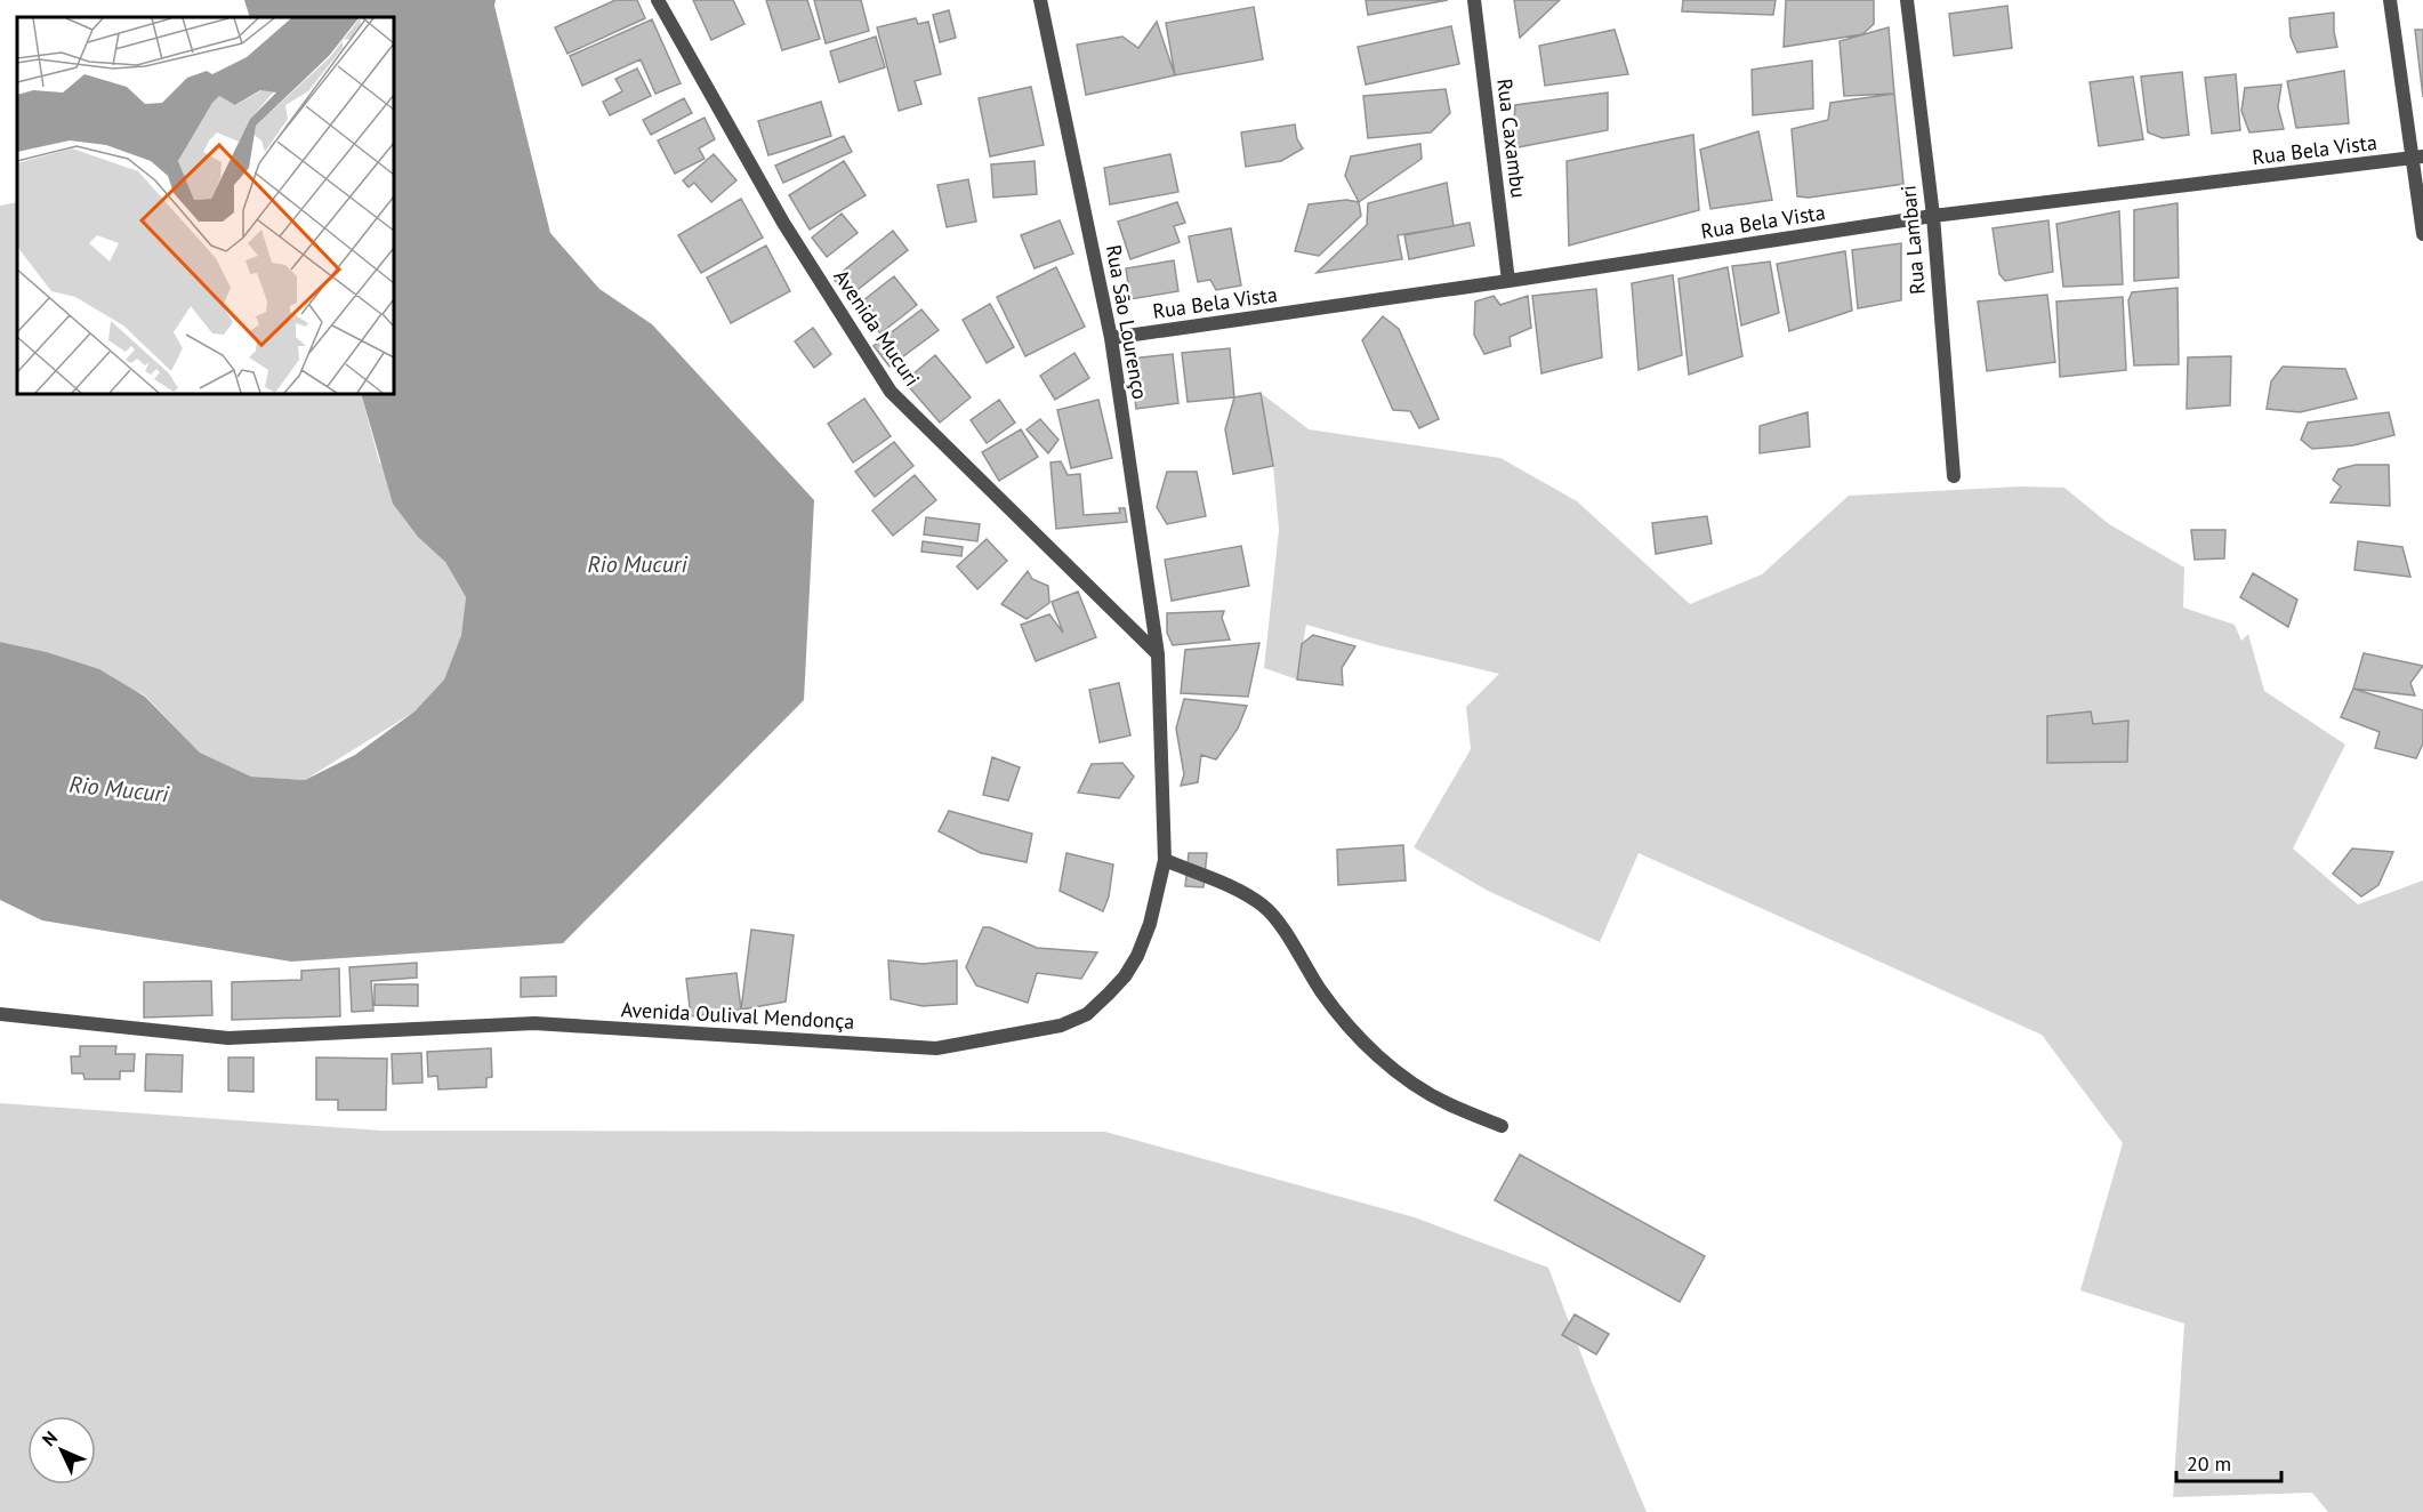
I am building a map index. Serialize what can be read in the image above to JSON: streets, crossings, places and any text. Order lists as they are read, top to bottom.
{
  "streets": {
    "street": [
      "Rua Caxambu",
      "Rua Bela Vista",
      "Rua Lambari",
      "Rua São Lourenço",
      "Avenida Mucuri",
      "Avenida Oulival Mendonça"
    ]
  },
  "crossings": [
    ["Rua Caxambu", "Rua Bela Vista"],
    ["Rua Bela Vista", "Rua Lambari"],
    ["Rua Bela Vista", "Rua São Lourenço"],
    ["Rua São Lourenço", "Avenida Mucuri"],
    ["Rua São Lourenço", "Avenida Oulival Mendonça"],
    ["Avenida Mucuri", "Avenida Oulival Mendonça"]
  ],
  "water": ["Rio Mucuri"],
  "scale_bar": "20 m",
  "north": "top left"
}
